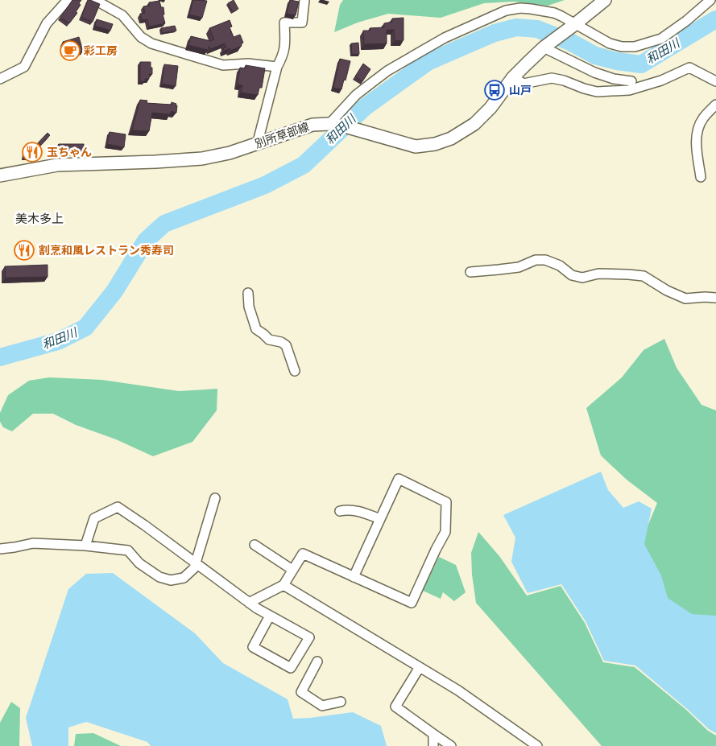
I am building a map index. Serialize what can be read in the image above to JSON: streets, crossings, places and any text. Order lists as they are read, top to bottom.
{
  "streets": {
    "main road": ["別所草部線"]
  },
  "districts": ["美木多上"],
  "water": ["和田川"],
  "places": {
    "cafe": ["彩工房"],
    "bus stop": ["山戸"],
    "restaurant": ["玉ちゃん", "割烹和風レストラン秀寿司"]
  }
}
